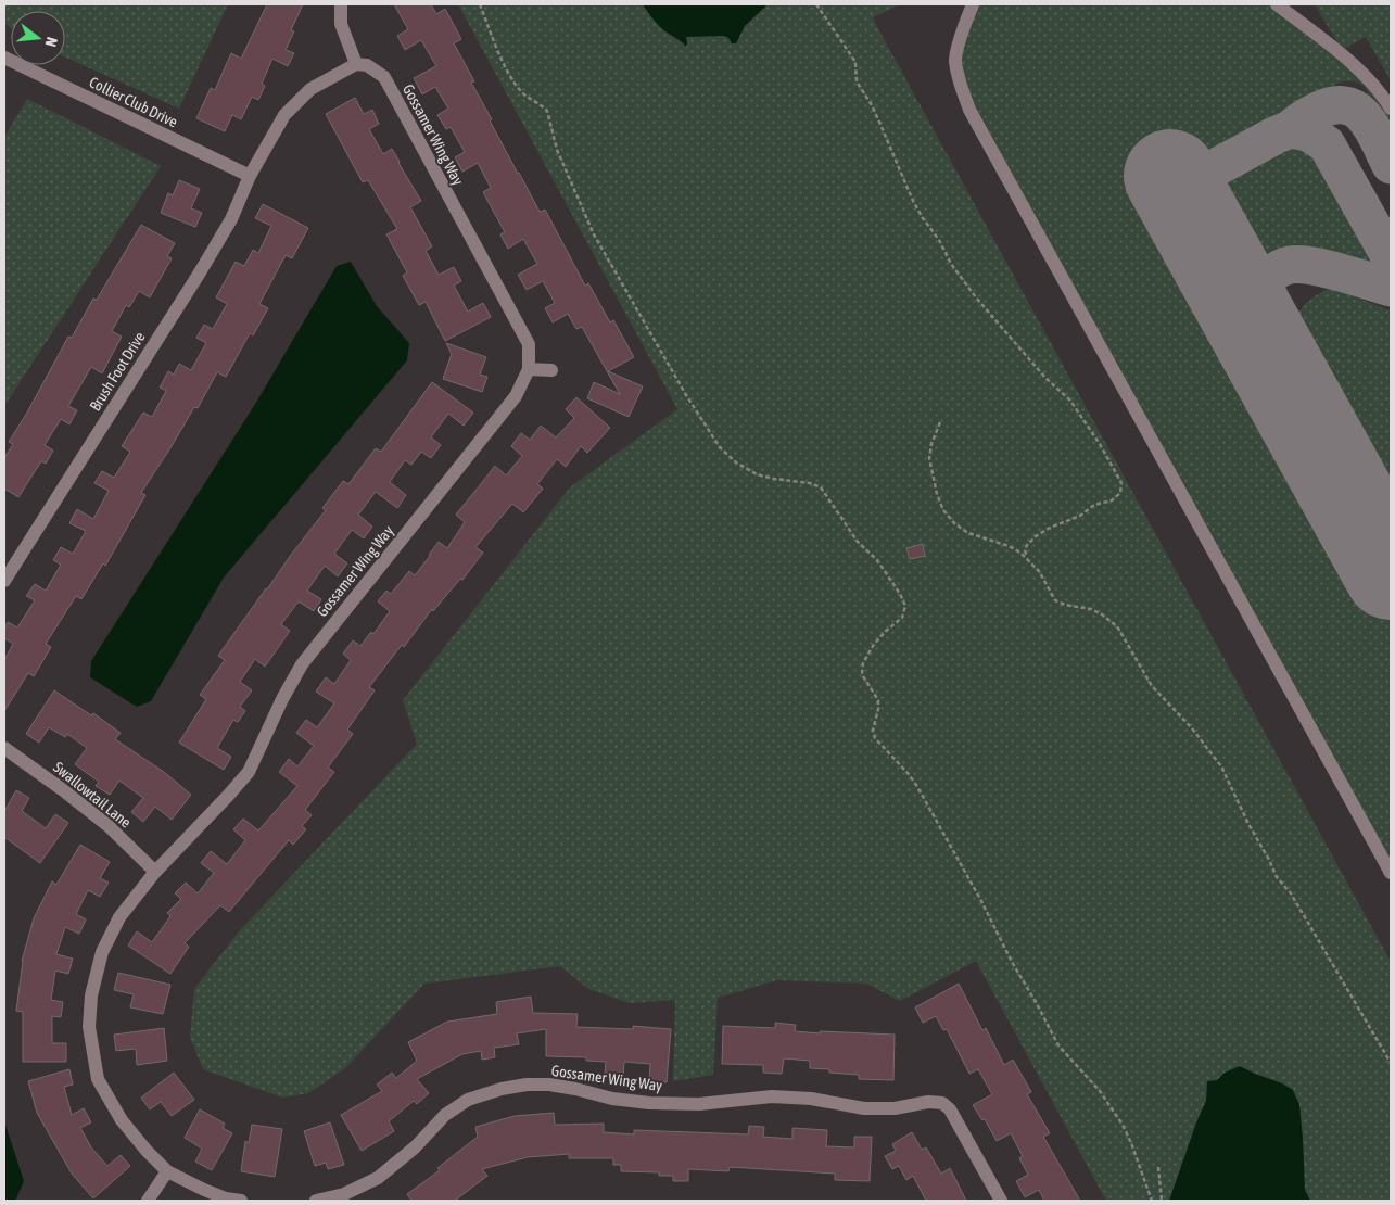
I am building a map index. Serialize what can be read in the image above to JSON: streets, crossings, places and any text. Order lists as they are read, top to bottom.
{
  "streets": {
    "street": [
      "Collier Club Drive",
      "Gossamer Wing Way",
      "Brush Foot Drive",
      "Swallowtail Lane"
    ]
  },
  "crossings": [
    ["Collier Club Drive", "Brush Foot Drive"],
    ["Gossamer Wing Way", "Swallowtail Lane"]
  ],
  "north": "right"
}
